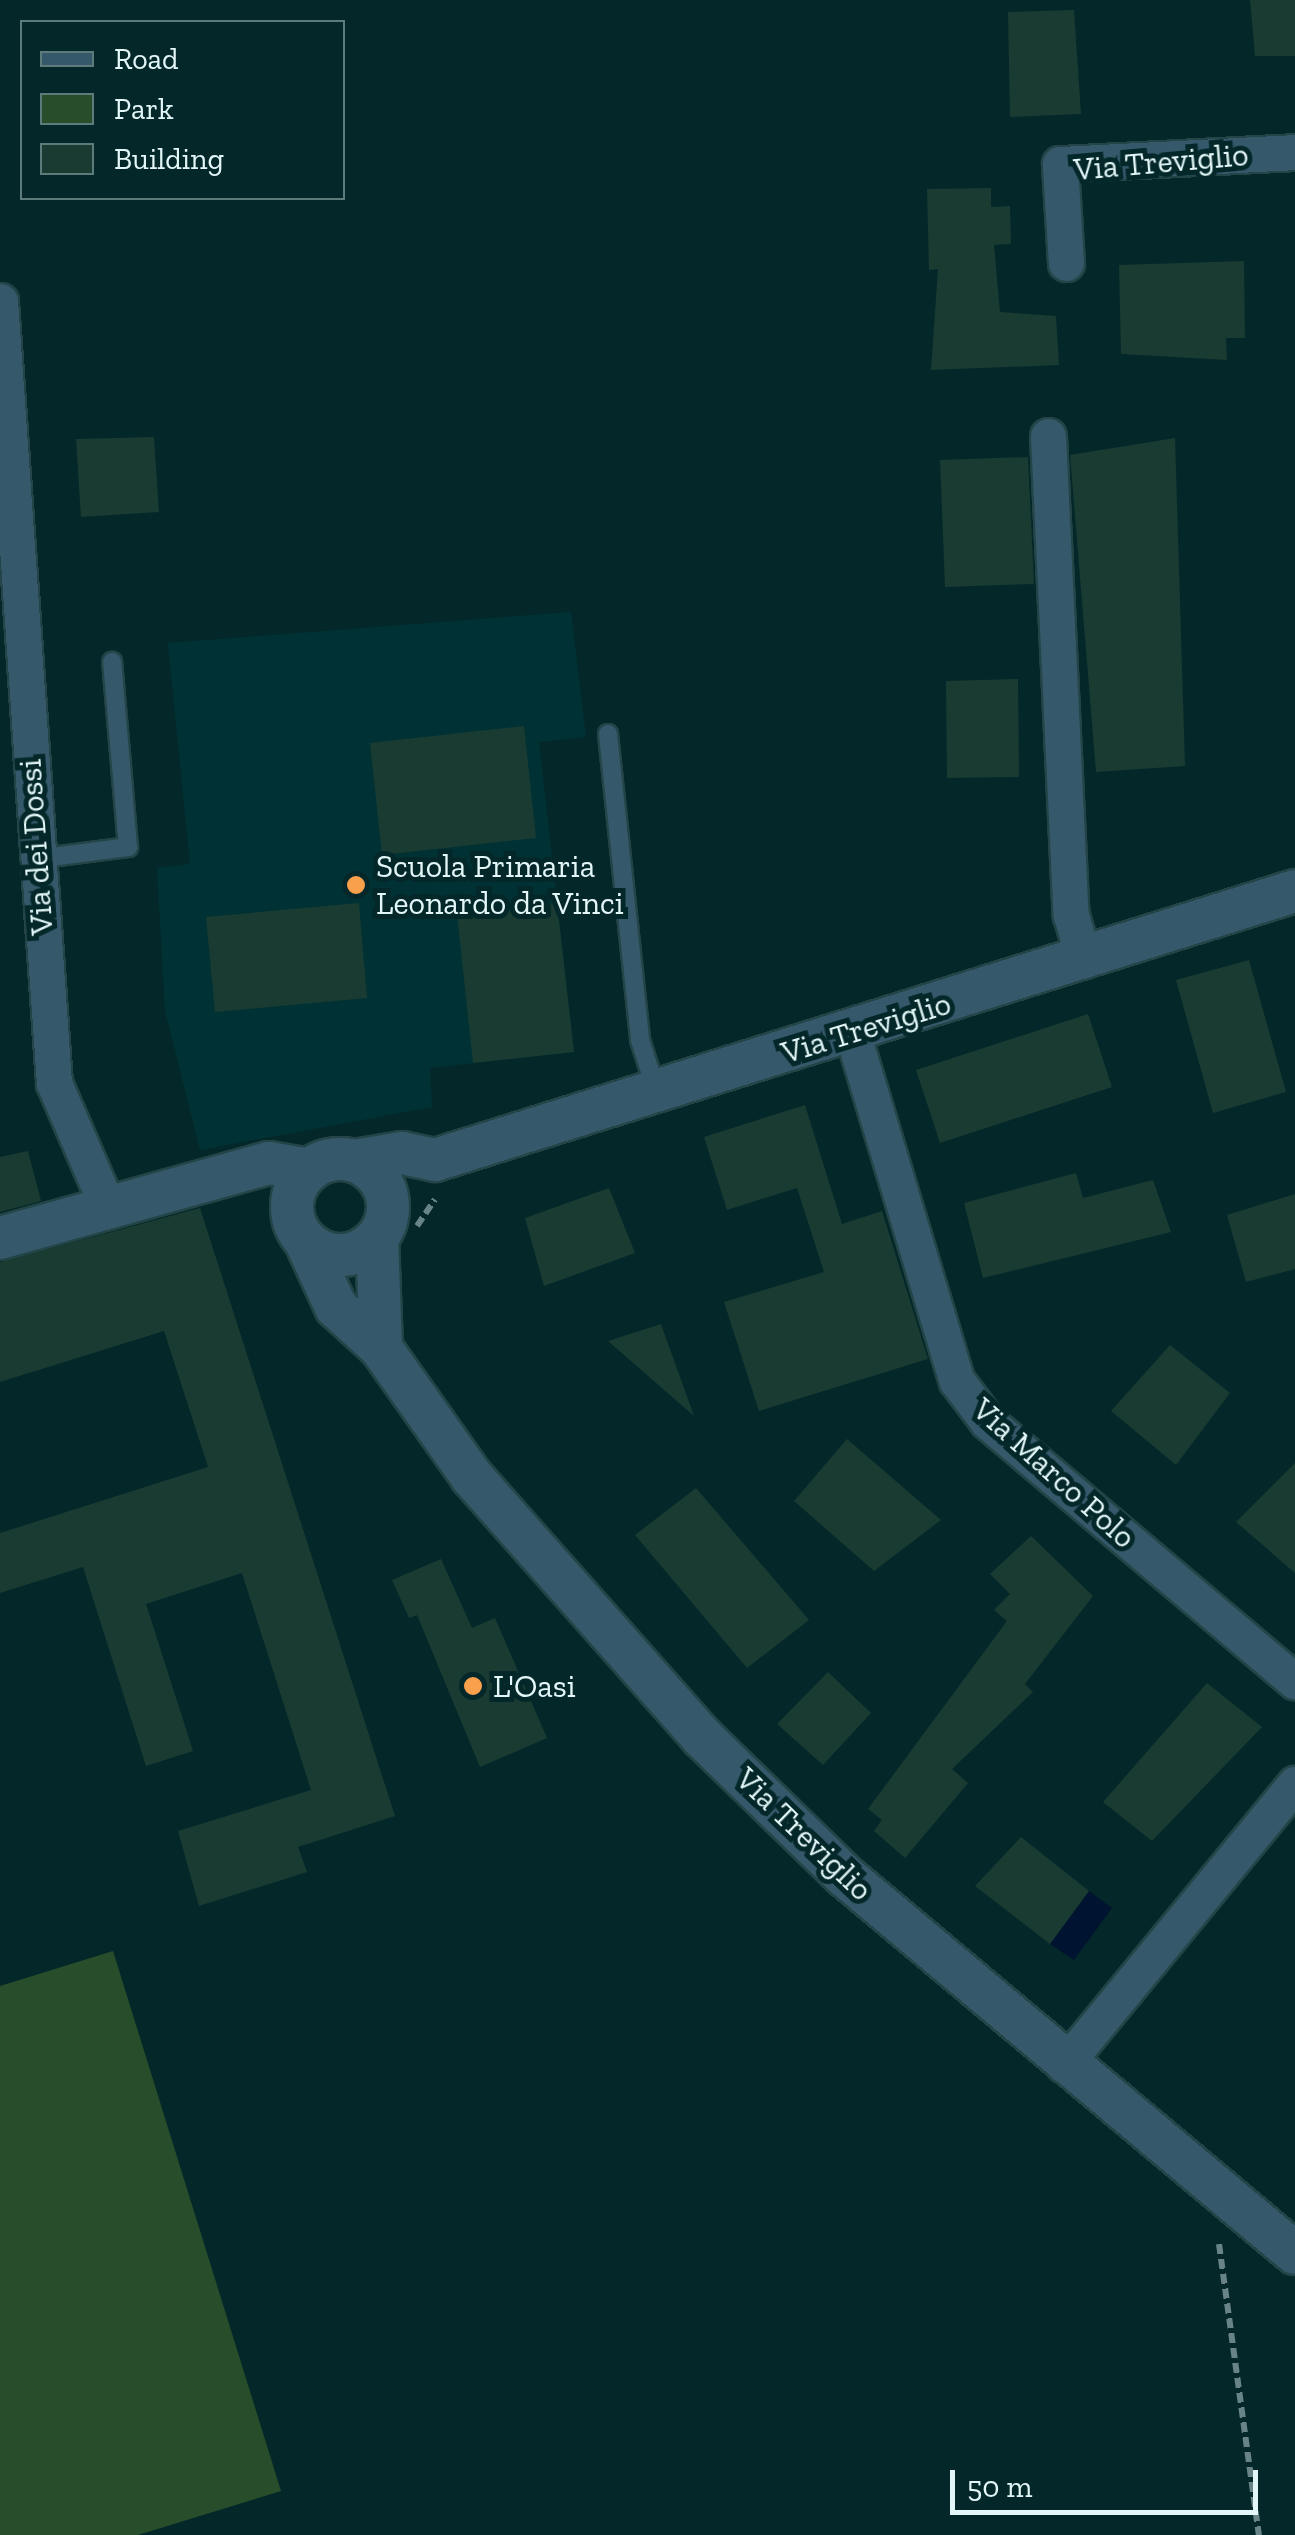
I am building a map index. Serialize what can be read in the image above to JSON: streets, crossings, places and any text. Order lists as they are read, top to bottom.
{
  "streets": {
    "street": ["Via Treviglio", "Via dei Dossi", "Via Marco Polo"]
  },
  "crossings": [
    ["Via Treviglio", "Via Marco Polo"]
  ],
  "places": ["Scuola Primaria Leonardo da Vinci", "L'Oasi"],
  "legend": ["Road", "Park", "Building"],
  "scale_bar": "50 m"
}
